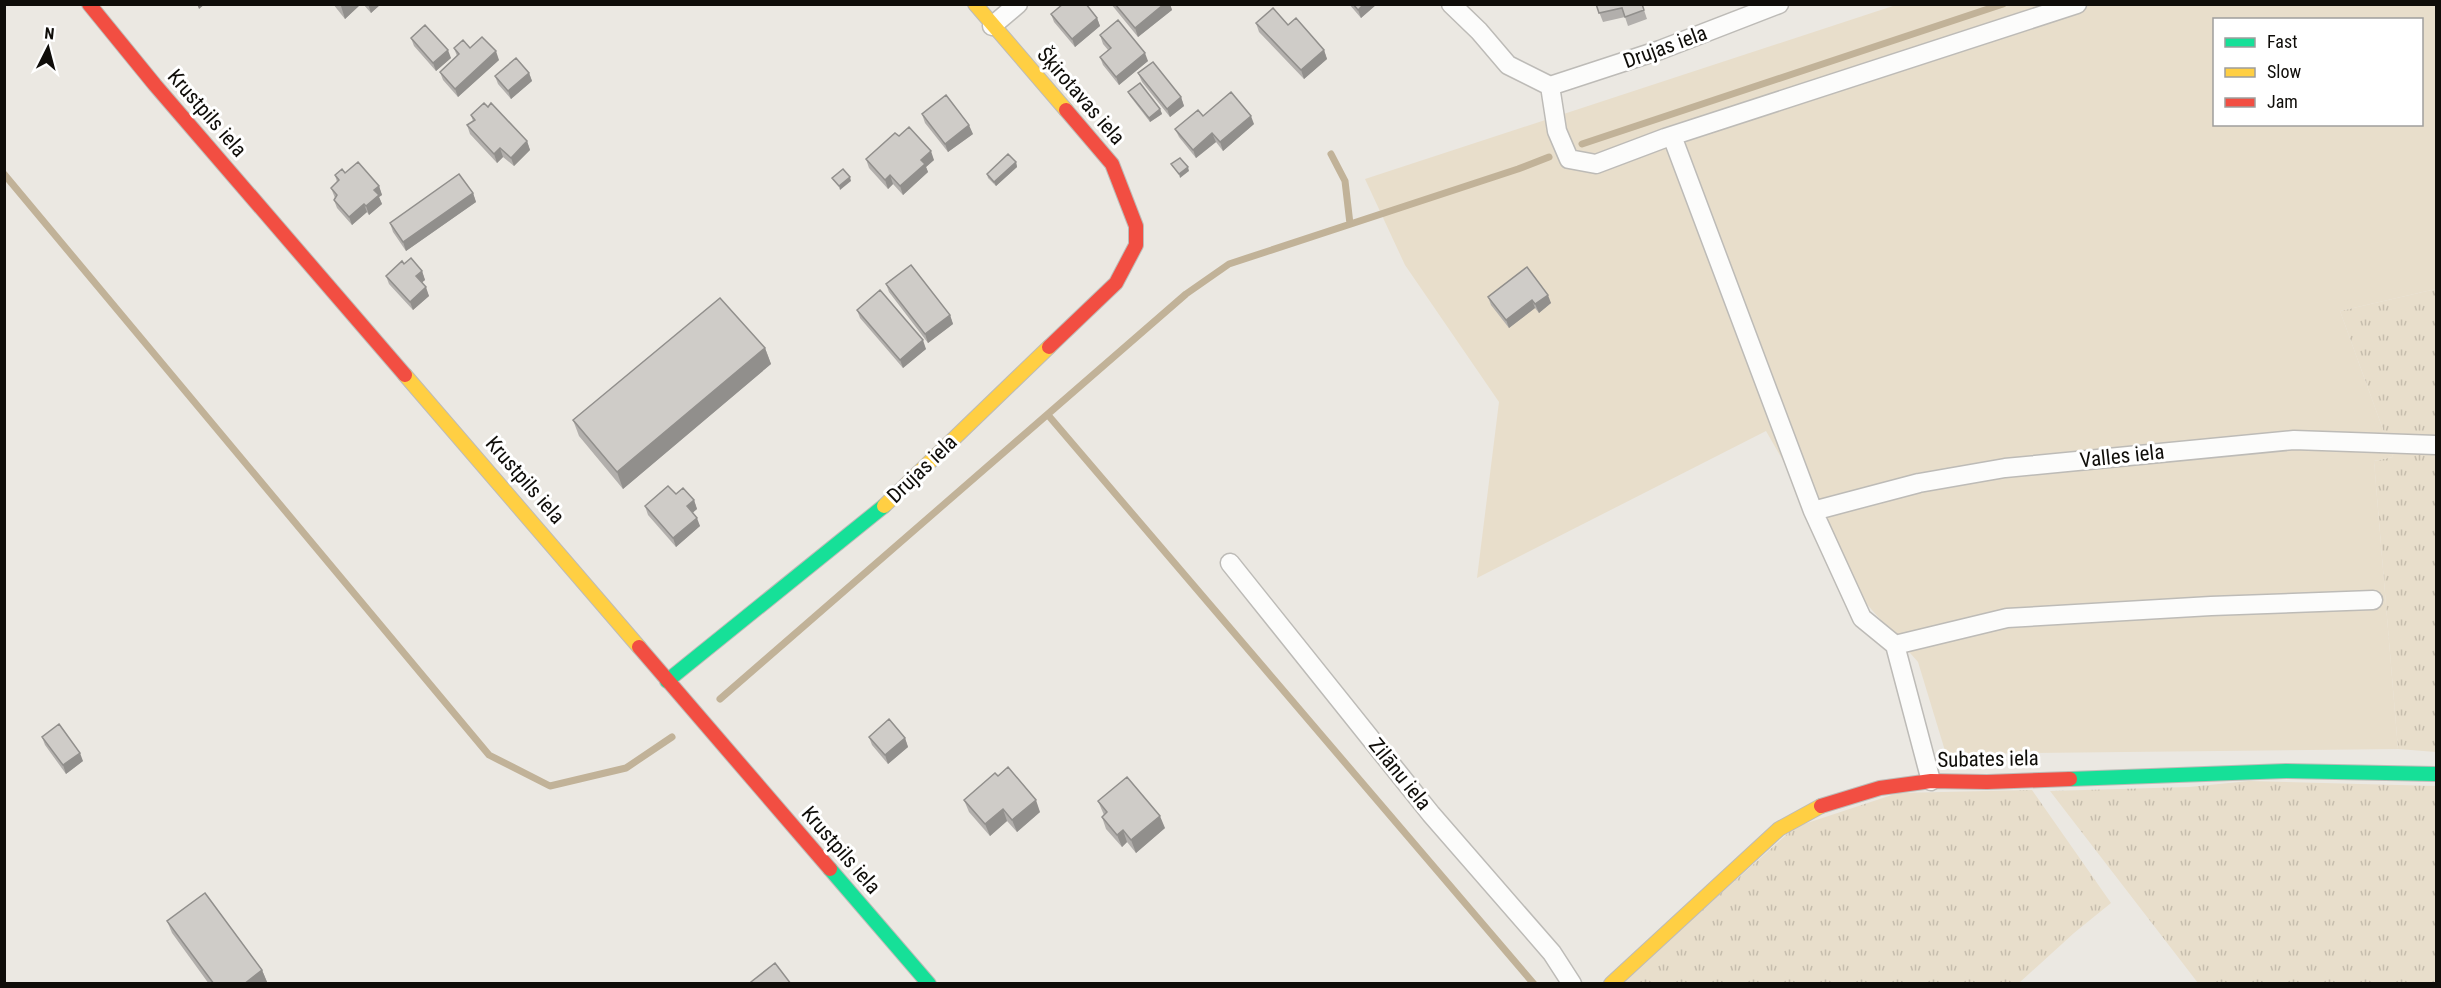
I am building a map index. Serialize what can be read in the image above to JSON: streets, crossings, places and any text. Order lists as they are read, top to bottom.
{
  "streets": {
    "street": [
      "Drujas iela",
      "Šķirotavas iela",
      "Krustpils iela",
      "Valles iela",
      "Subates iela",
      "Zilānu iela"
    ]
  },
  "crossings": [
    ["Drujas iela", "Šķirotavas iela"],
    ["Drujas iela", "Krustpils iela"]
  ],
  "legend": ["Fast", "Slow", "Jam"],
  "north": "top"
}
